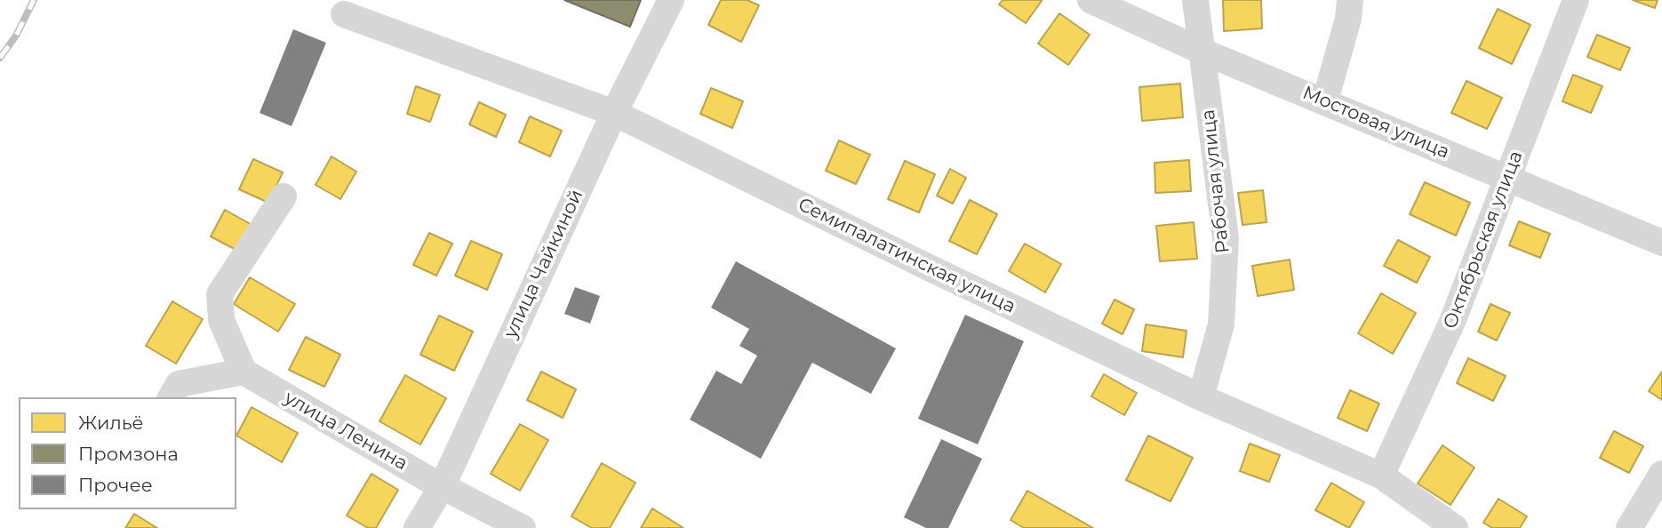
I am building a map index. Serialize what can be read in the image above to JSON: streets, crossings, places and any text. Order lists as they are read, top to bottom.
{
  "streets": {
    "street": [
      "Мостовая улица",
      "Рабочая улица",
      "Октябрьская улица",
      "Семипалатинская улица",
      "улица Чайкиной",
      "улица Ленина"
    ]
  },
  "crossings": [
    ["Мостовая улица", "Рабочая улица"],
    ["Мостовая улица", "Октябрьская улица"],
    ["Рабочая улица", "Семипалатинская улица"],
    ["Октябрьская улица", "Семипалатинская улица"],
    ["Семипалатинская улица", "улица Чайкиной"],
    ["улица Чайкиной", "улица Ленина"]
  ],
  "legend": ["Жильё", "Промзона", "Прочее"]
}
